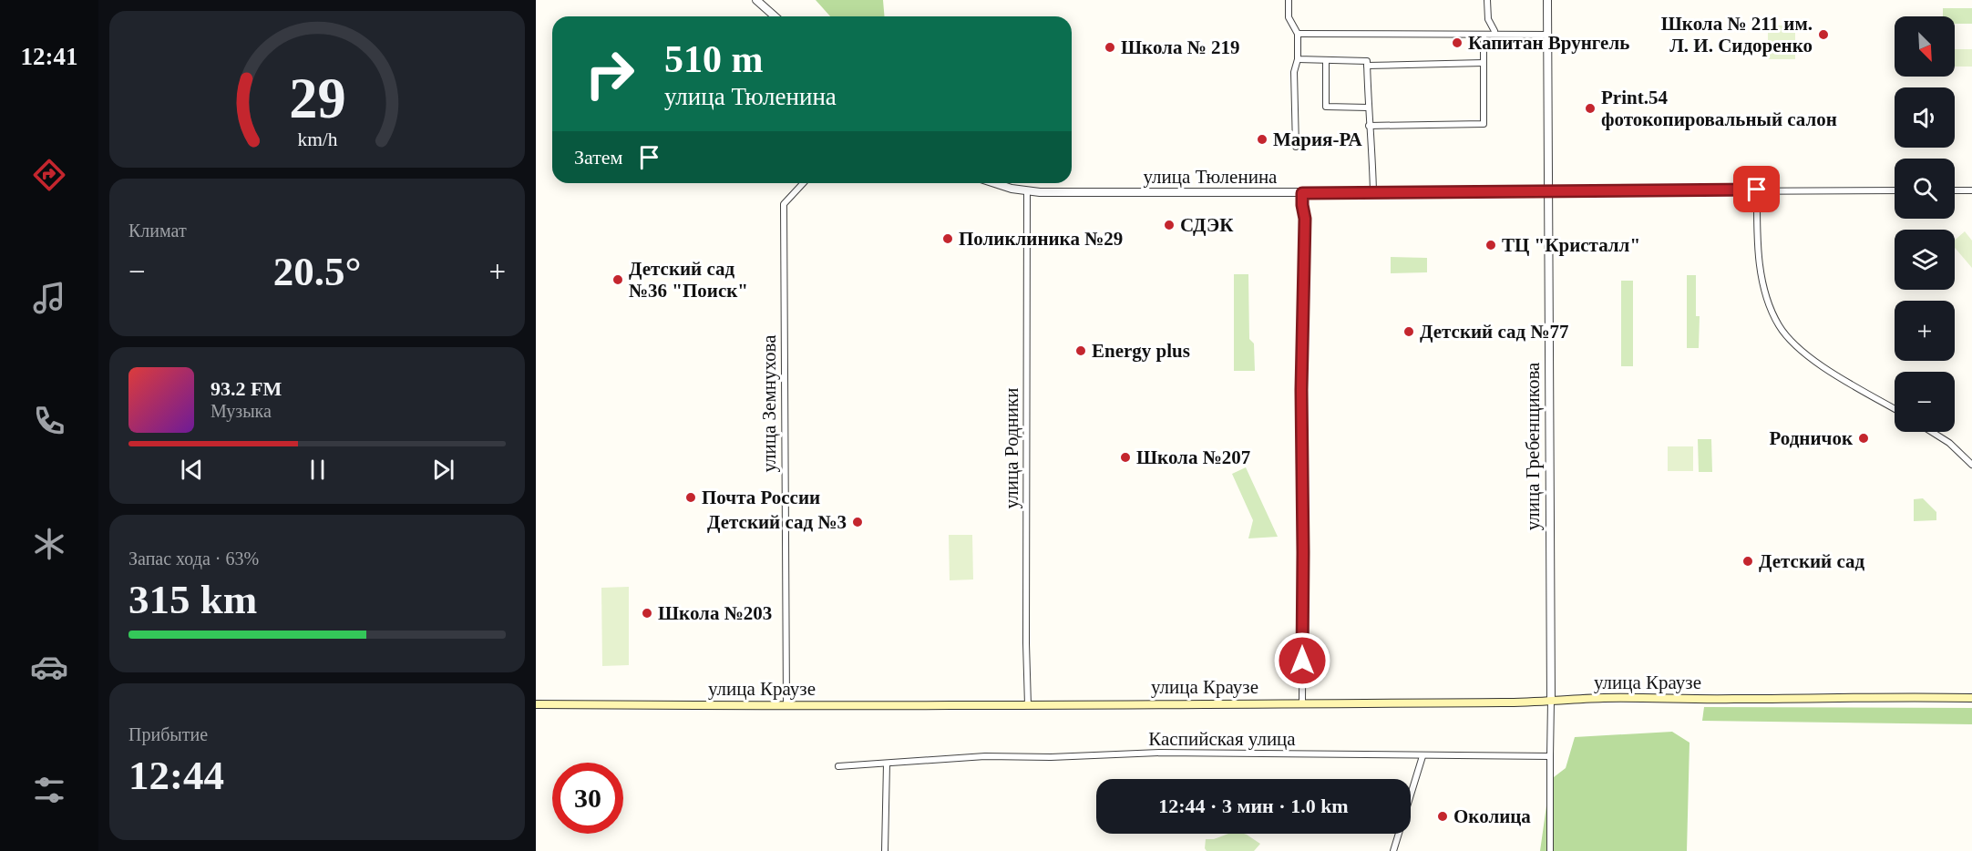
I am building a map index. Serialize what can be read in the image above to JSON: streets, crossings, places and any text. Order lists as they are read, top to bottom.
{
  "streets": {
    "main road": ["улица Краузе"],
    "street": [
      "улица Тюленина",
      "улица Земнухова",
      "улица Гребенщикова",
      "улица Родники",
      "Каспийская улица"
    ]
  },
  "crossings": [
    ["улица Тюленина", "улица Гребенщикова"],
    ["улица Тюленина", "улица Родники"],
    ["улица Земнухова", "улица Краузе"],
    ["улица Гребенщикова", "улица Краузе"],
    ["улица Родники", "улица Краузе"]
  ],
  "places": [
    "Школа № 211 им. Л. И. Сидоренко",
    "Капитан Врунгель",
    "Школа № 219",
    "Print.54 фотокопировальный салон",
    "Мария-РА",
    "СДЭК",
    "Поликлиника №29",
    "ТЦ \"Кристалл\"",
    "Детский сад №36 \"Поиск\"",
    "Детский сад №77",
    "Energy plus",
    "Родничок",
    "Школа №207",
    "Почта России",
    "Детский сад №3",
    "Детский сад",
    "Школа №203",
    "Околица"
  ],
  "north": "bottom right",
  "page": {
    "tabs": "12:41",
    "map_buttons": ["+", "−"],
    "turn": ["510 m", "улица Тюленина"],
    "then": "Затем",
    "tile": [
      "Климат",
      ["Запас хода · 63%", "315 km"],
      ["Прибытие", "12:44"]
    ],
    "heat": ["−", "20.5°", "+"],
    "song": ["93.2 FM", "Музыка"],
    "limit": "30",
    "trip": "12:44 · 3 мин · 1.0 km",
    "gauge": ["29", "km/h"]
  }
}
